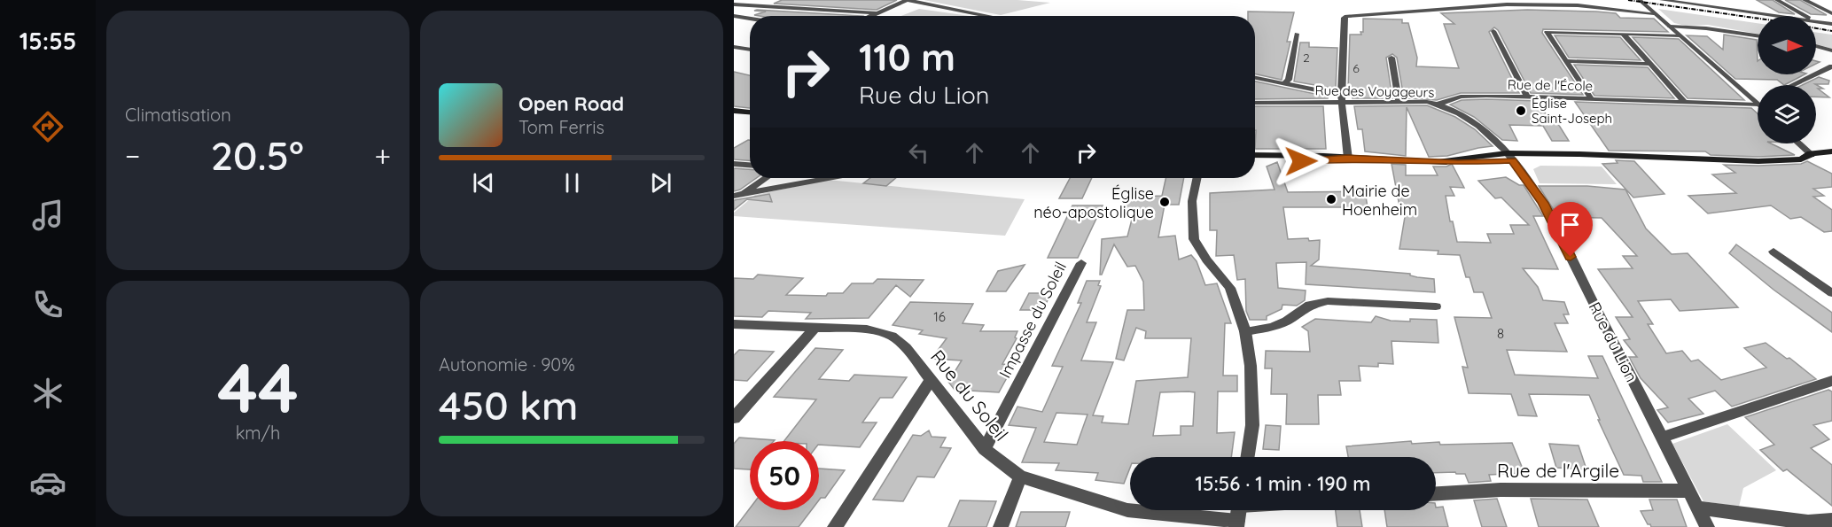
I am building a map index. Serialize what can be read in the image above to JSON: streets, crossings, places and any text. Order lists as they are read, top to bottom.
{
  "streets": {
    "street": [
      "Rue de l'École",
      "Rue des Voyageurs",
      "Impasse du Soleil",
      "Rue du Lion",
      "Rue du Soleil",
      "Rue de l'Argile"
    ]
  },
  "crossings": [
    ["Rue de l'École", "Rue des Voyageurs"],
    ["Rue des Voyageurs", "Rue du Lion"],
    ["Impasse du Soleil", "Rue du Soleil"],
    ["Rue du Lion", "Rue de l'Argile"]
  ],
  "places": ["Église Saint-Joseph", "Mairie de Hoenheim", "Église néo-apostolique"],
  "house_numbers": [
    "2",
    "6",
    "16",
    "8"
  ],
  "north": "right",
  "page": {
    "tabs": "15:55",
    "tile": [
      "Climatisation",
      ["44", "km/h"],
      ["Autonomie · 90%", "450 km"]
    ],
    "turn": ["110 m", "Rue du Lion"],
    "song": ["Open Road", "Tom Ferris"],
    "heat": ["−", "20.5°", "+"],
    "limit": "50",
    "trip": "15:56 · 1 min · 190 m"
  }
}
